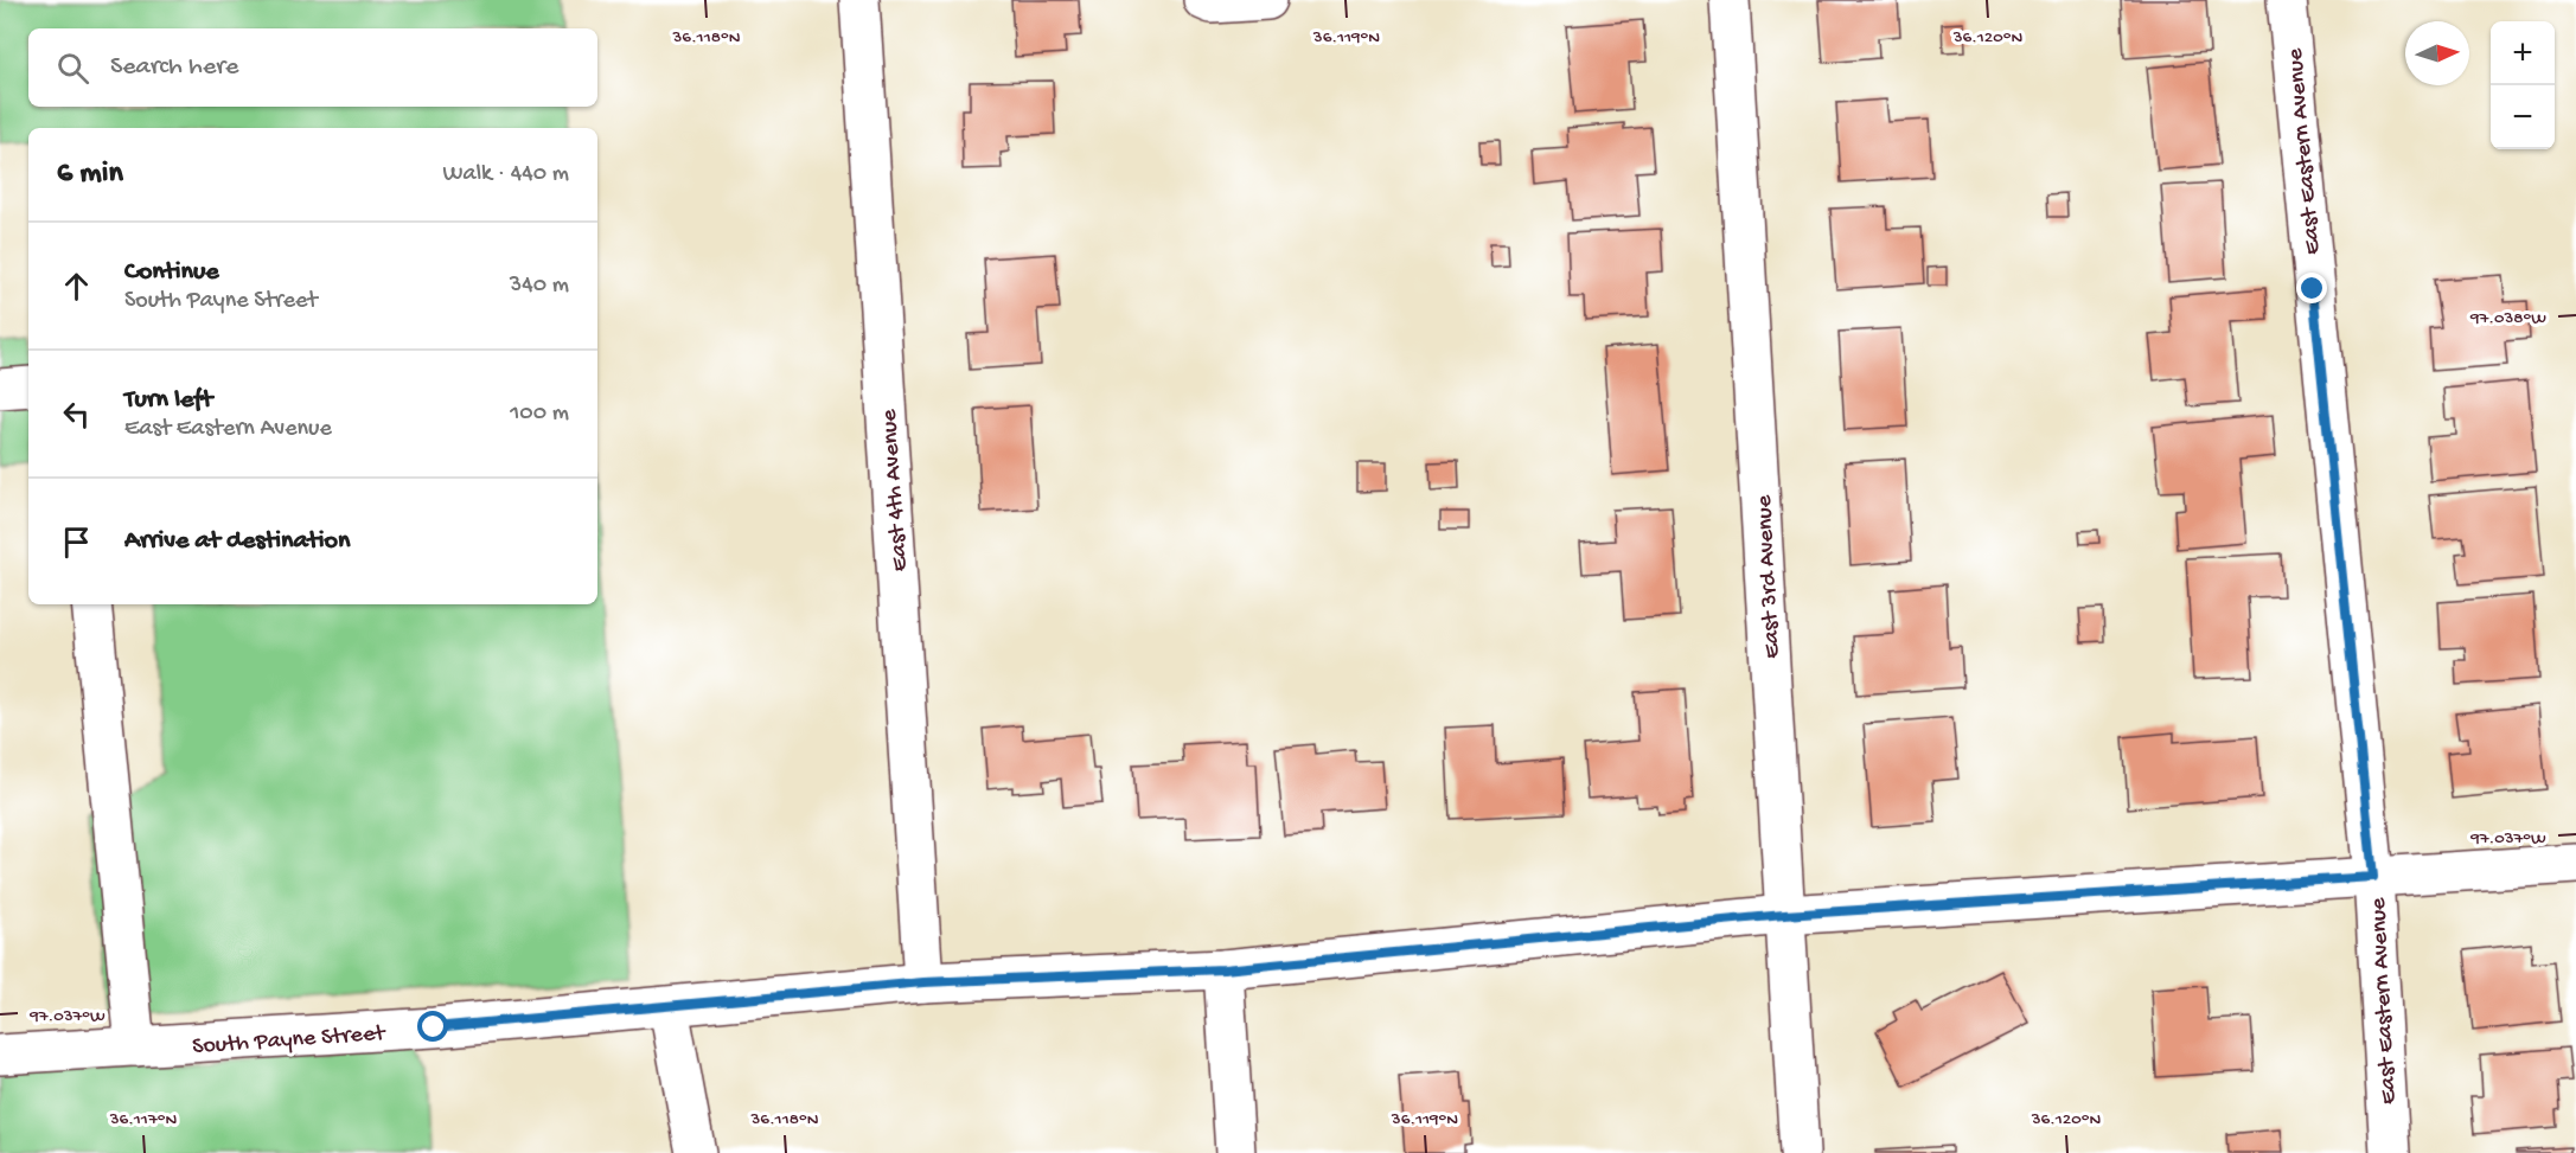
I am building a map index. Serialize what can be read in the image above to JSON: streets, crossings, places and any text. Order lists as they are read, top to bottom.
{
  "streets": {
    "street": [
      "East Eastern Avenue",
      "East 4th Avenue",
      "East 3rd Avenue",
      "South Payne Street"
    ]
  },
  "crossings": [
    ["East Eastern Avenue", "South Payne Street"],
    ["East 4th Avenue", "South Payne Street"],
    ["East 3rd Avenue", "South Payne Street"]
  ],
  "north": "right",
  "page": {
    "map_buttons": ["+", "−"],
    "search": "Search here",
    "heading": ["6 min", "Walk · 440 m"],
    "list": [
      ["Continue", "South Payne Street", "340 m"],
      ["Turn left", "East Eastern Avenue", "100 m"],
      "Arrive at destination"
    ]
  },
  "coordinates": [
    "36.118°N",
    "36.119°N",
    "36.120°N",
    "97.038°W",
    "97.037°W",
    "36.117°N"
  ]
}
